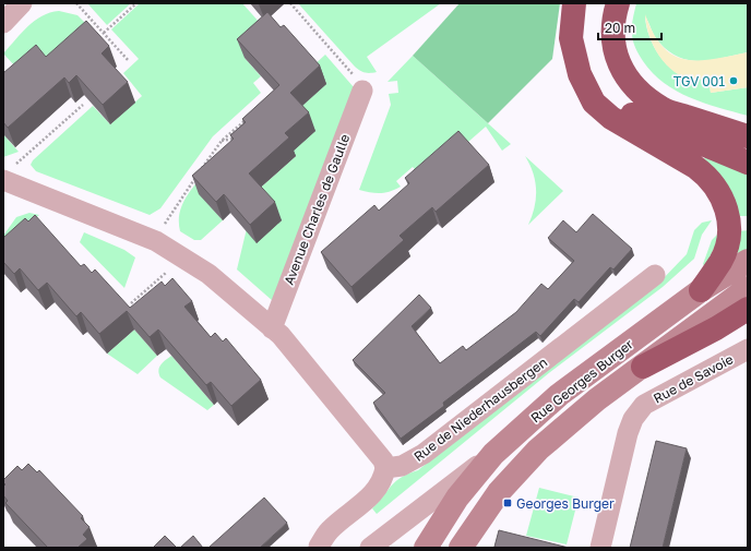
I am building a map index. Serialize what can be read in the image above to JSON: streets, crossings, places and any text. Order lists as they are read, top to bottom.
{
  "streets": {
    "street": [
      "Avenue Charles de Gaulle",
      "Rue de Savoie",
      "Rue Georges Burger",
      "Rue de Niederhausbergen"
    ]
  },
  "places": {
    "other": ["TGV 001"],
    "transit": ["Georges Burger"]
  },
  "scale_bar": "20 m"
}
